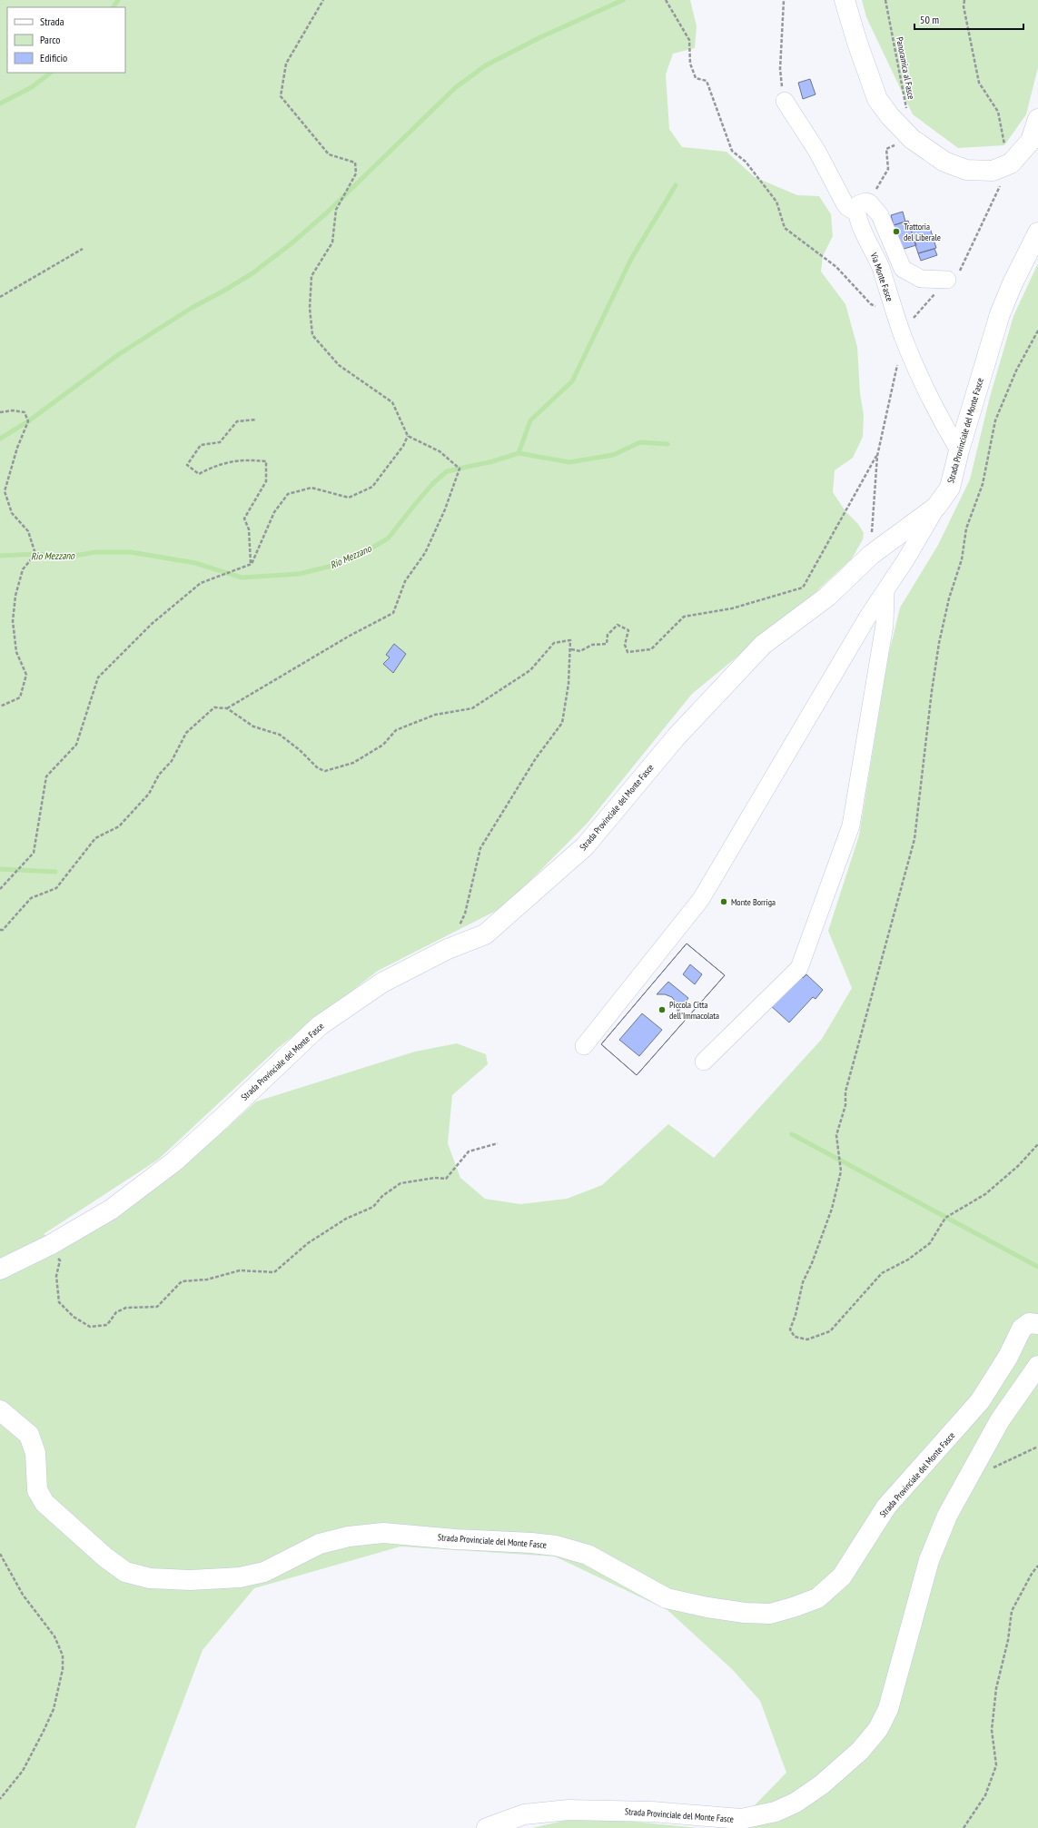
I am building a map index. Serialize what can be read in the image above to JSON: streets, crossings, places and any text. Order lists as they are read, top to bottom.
{
  "streets": {
    "main road": ["Strada Provinciale del Monte Fasce"],
    "street": ["Via Monte Fasce"],
    "path": ["Panoramica al Fasce"]
  },
  "crossings": [
    ["Via Monte Fasce", "Strada Provinciale del Monte Fasce"]
  ],
  "water": ["Rio Mezzano"],
  "places": ["Trattoria del Liberale", "Monte Borriga", "Piccola Citta dell'Immacolata"],
  "legend": ["Strada", "Parco", "Edificio"],
  "scale_bar": "50 m"
}
